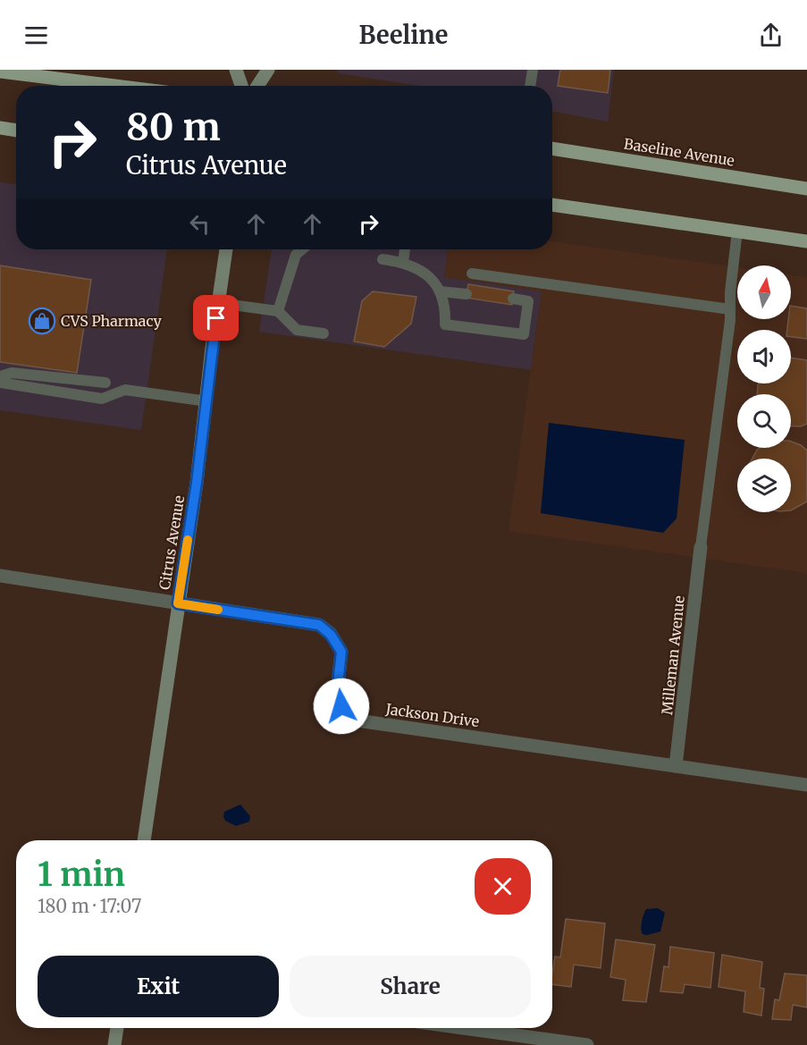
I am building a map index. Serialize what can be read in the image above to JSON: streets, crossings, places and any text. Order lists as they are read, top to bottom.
{
  "streets": {
    "main road": ["Baseline Avenue", "Citrus Avenue"],
    "street": ["Milleman Avenue", "Jackson Drive"]
  },
  "crossings": [
    ["Citrus Avenue", "Jackson Drive"],
    ["Milleman Avenue", "Jackson Drive"]
  ],
  "places": {
    "shop": ["CVS Pharmacy"]
  },
  "north": "top",
  "page": {
    "header": "Beeline",
    "turn": ["80 m", "Citrus Avenue"],
    "heading": ["1 min", "180 m · 17:07"],
    "buttons": ["Exit", "Share"]
  }
}
